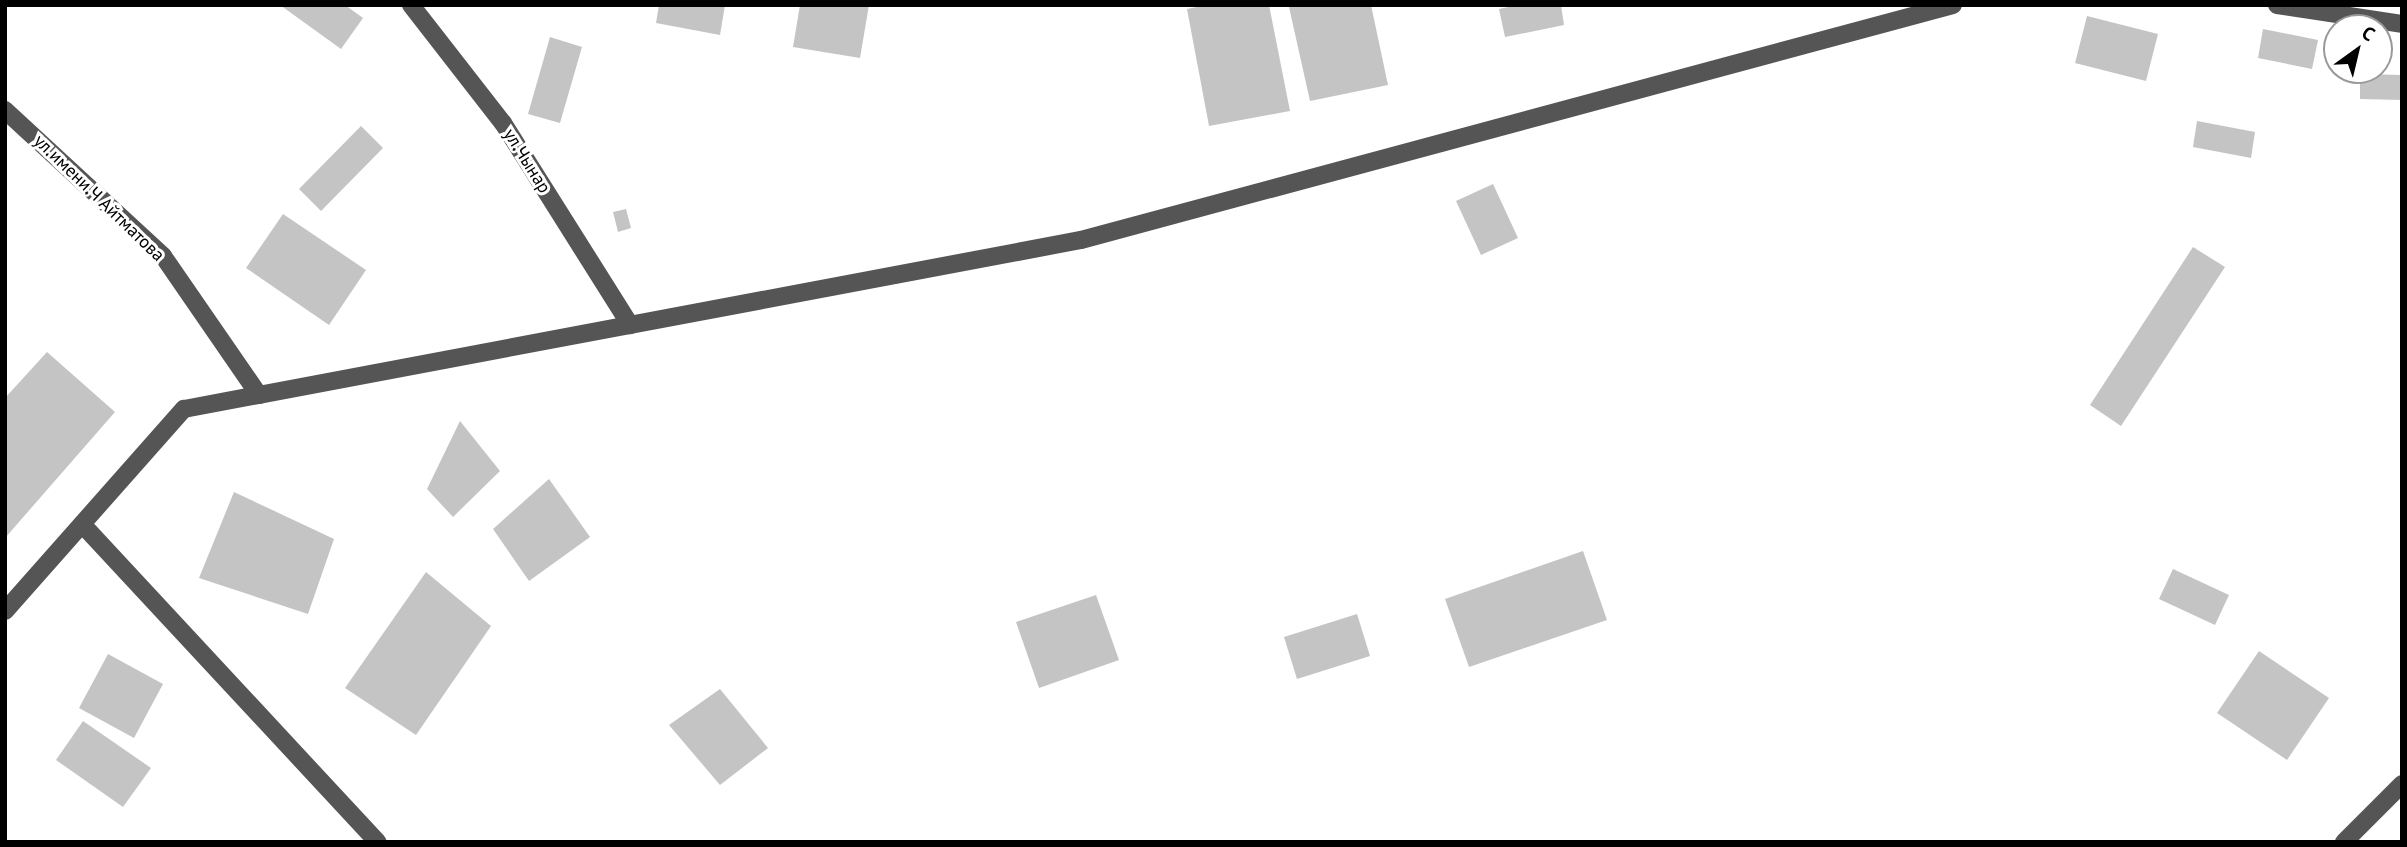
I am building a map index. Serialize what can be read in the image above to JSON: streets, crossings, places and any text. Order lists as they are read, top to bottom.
{
  "streets": {
    "street": ["ул.Чынар", "ул.имени.Ч Айтматова"]
  },
  "north": "top right"
}
